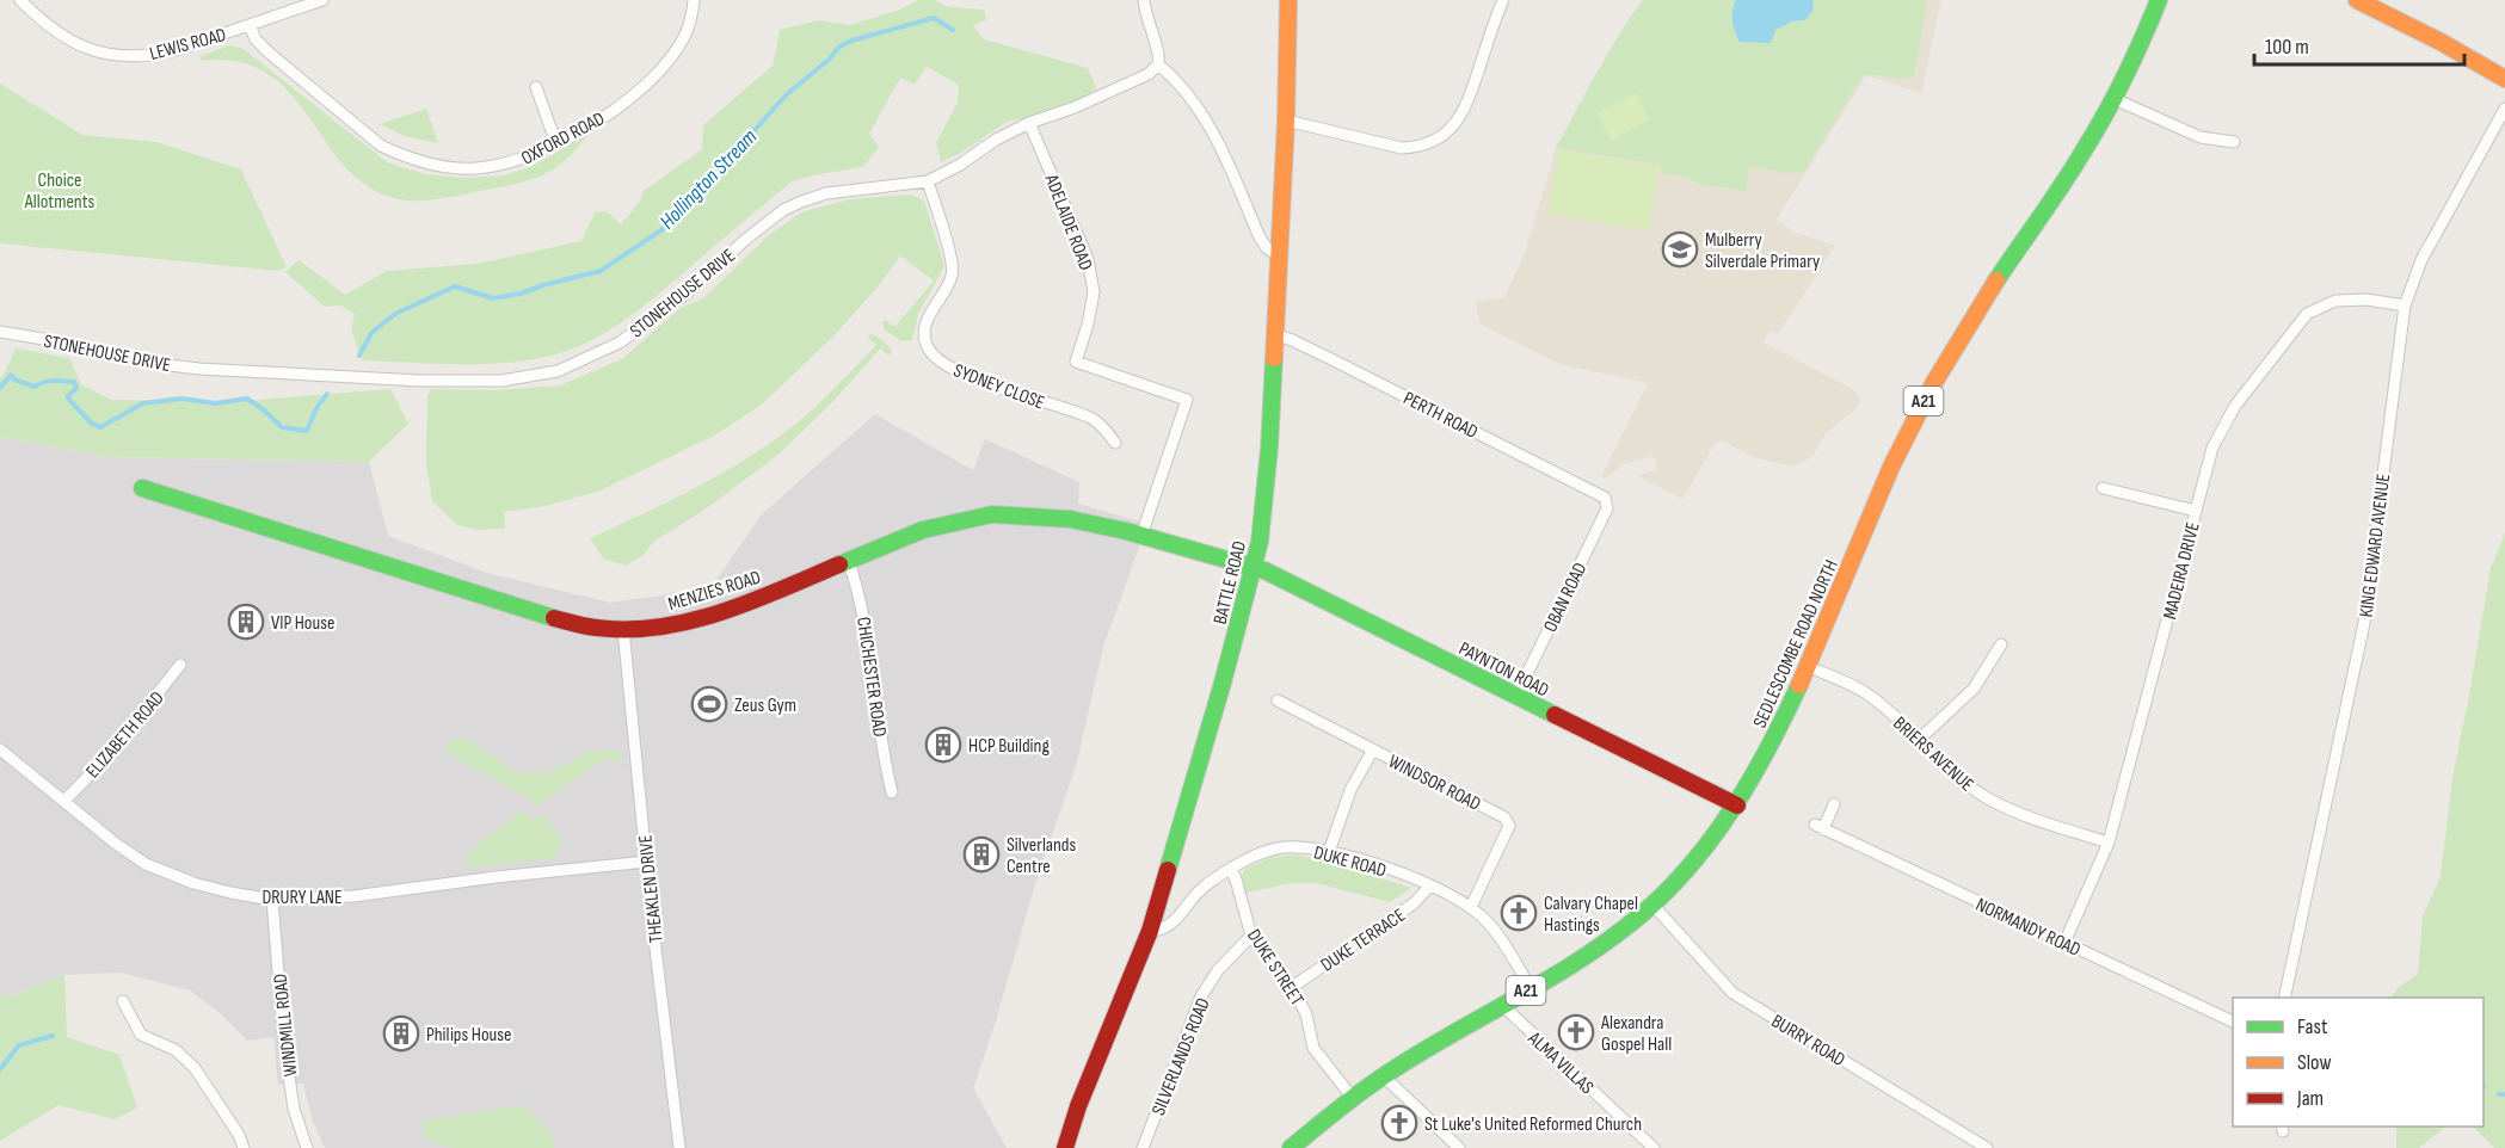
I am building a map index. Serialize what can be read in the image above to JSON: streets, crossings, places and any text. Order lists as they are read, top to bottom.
{
  "streets": {
    "main road": [
      "A21",
      "BATTLE ROAD",
      "MENZIES ROAD",
      "SEDLESCOMBE ROAD NORTH",
      "PAYNTON ROAD"
    ],
    "street": [
      "LEWIS ROAD",
      "OXFORD ROAD",
      "ADELAIDE ROAD",
      "STONEHOUSE DRIVE",
      "SYDNEY CLOSE",
      "PERTH ROAD",
      "KING EDWARD AVENUE",
      "MADEIRA DRIVE",
      "OBAN ROAD",
      "CHICHESTER ROAD",
      "ELIZABETH ROAD",
      "BRIERS AVENUE",
      "WINDSOR ROAD",
      "DUKE ROAD",
      "THEAKLEN DRIVE",
      "DRURY LANE",
      "NORMANDY ROAD",
      "DUKE TERRACE",
      "DUKE STREET",
      "WINDMILL ROAD",
      "BURRY ROAD",
      "SILVERLANDS ROAD",
      "ALMA VILLAS"
    ]
  },
  "crossings": [
    ["LEWIS ROAD", "OXFORD ROAD"],
    ["ADELAIDE ROAD", "STONEHOUSE DRIVE"],
    ["ADELAIDE ROAD", "MENZIES ROAD"],
    ["STONEHOUSE DRIVE", "SYDNEY CLOSE"],
    ["PERTH ROAD", "BATTLE ROAD"],
    ["PERTH ROAD", "OBAN ROAD"],
    ["KING EDWARD AVENUE", "MADEIRA DRIVE"],
    ["MADEIRA DRIVE", "BRIERS AVENUE"],
    ["MADEIRA DRIVE", "NORMANDY ROAD"],
    ["BATTLE ROAD", "MENZIES ROAD"],
    ["BATTLE ROAD", "PAYNTON ROAD"],
    ["BATTLE ROAD", "DUKE ROAD"],
    ["MENZIES ROAD", "PAYNTON ROAD"],
    ["MENZIES ROAD", "CHICHESTER ROAD"],
    ["MENZIES ROAD", "THEAKLEN DRIVE"],
    ["OBAN ROAD", "PAYNTON ROAD"],
    ["SEDLESCOMBE ROAD NORTH", "PAYNTON ROAD"],
    ["SEDLESCOMBE ROAD NORTH", "BRIERS AVENUE"],
    ["SEDLESCOMBE ROAD NORTH", "DUKE ROAD"],
    ["SEDLESCOMBE ROAD NORTH", "DUKE STREET"],
    ["SEDLESCOMBE ROAD NORTH", "BURRY ROAD"],
    ["SEDLESCOMBE ROAD NORTH", "ALMA VILLAS"],
    ["ELIZABETH ROAD", "DRURY LANE"],
    ["WINDSOR ROAD", "DUKE ROAD"],
    ["DUKE ROAD", "DUKE TERRACE"],
    ["DUKE ROAD", "DUKE STREET"],
    ["THEAKLEN DRIVE", "DRURY LANE"],
    ["DRURY LANE", "WINDMILL ROAD"],
    ["DUKE TERRACE", "DUKE STREET"],
    ["DUKE STREET", "SILVERLANDS ROAD"]
  ],
  "water": ["Hollington Stream"],
  "parks": ["Choice Allotments"],
  "places": {
    "school or university": ["Mulberry Silverdale Primary"],
    "building": [
      "VIP House",
      "HCP Building",
      "Silverlands Centre",
      "Philips House"
    ],
    "sports": ["Zeus Gym"],
    "church": ["Calvary Chapel Hastings", "Alexandra Gospel Hall", "St Luke's United Reformed Church"]
  },
  "legend": ["Fast", "Slow", "Jam"],
  "scale_bar": "100 m"
}
